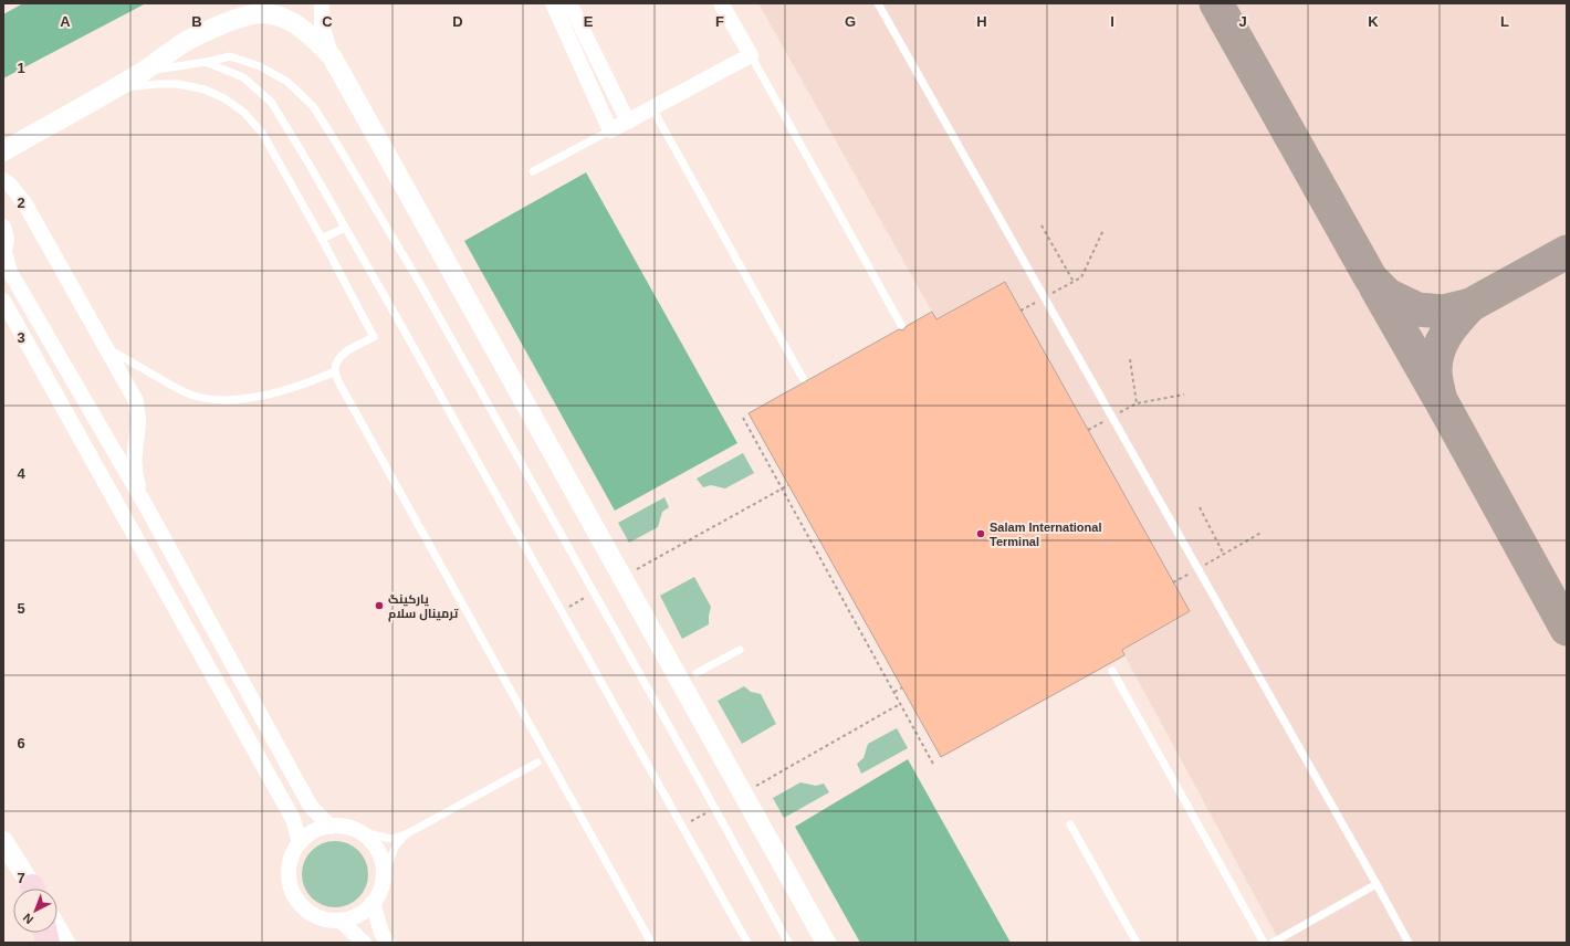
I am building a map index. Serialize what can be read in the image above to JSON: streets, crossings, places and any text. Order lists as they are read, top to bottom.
{
  "places": ["Salam International Terminal", "پارکینگ ترمینال سلام"],
  "north": "bottom left",
  "grid": {
    "columns": [
      "A",
      "B",
      "C",
      "D",
      "E",
      "F",
      "G",
      "H",
      "I",
      "J",
      "K",
      "L"
    ],
    "rows": [
      "1",
      "2",
      "3",
      "4",
      "5",
      "6",
      "7"
    ]
  }
}
